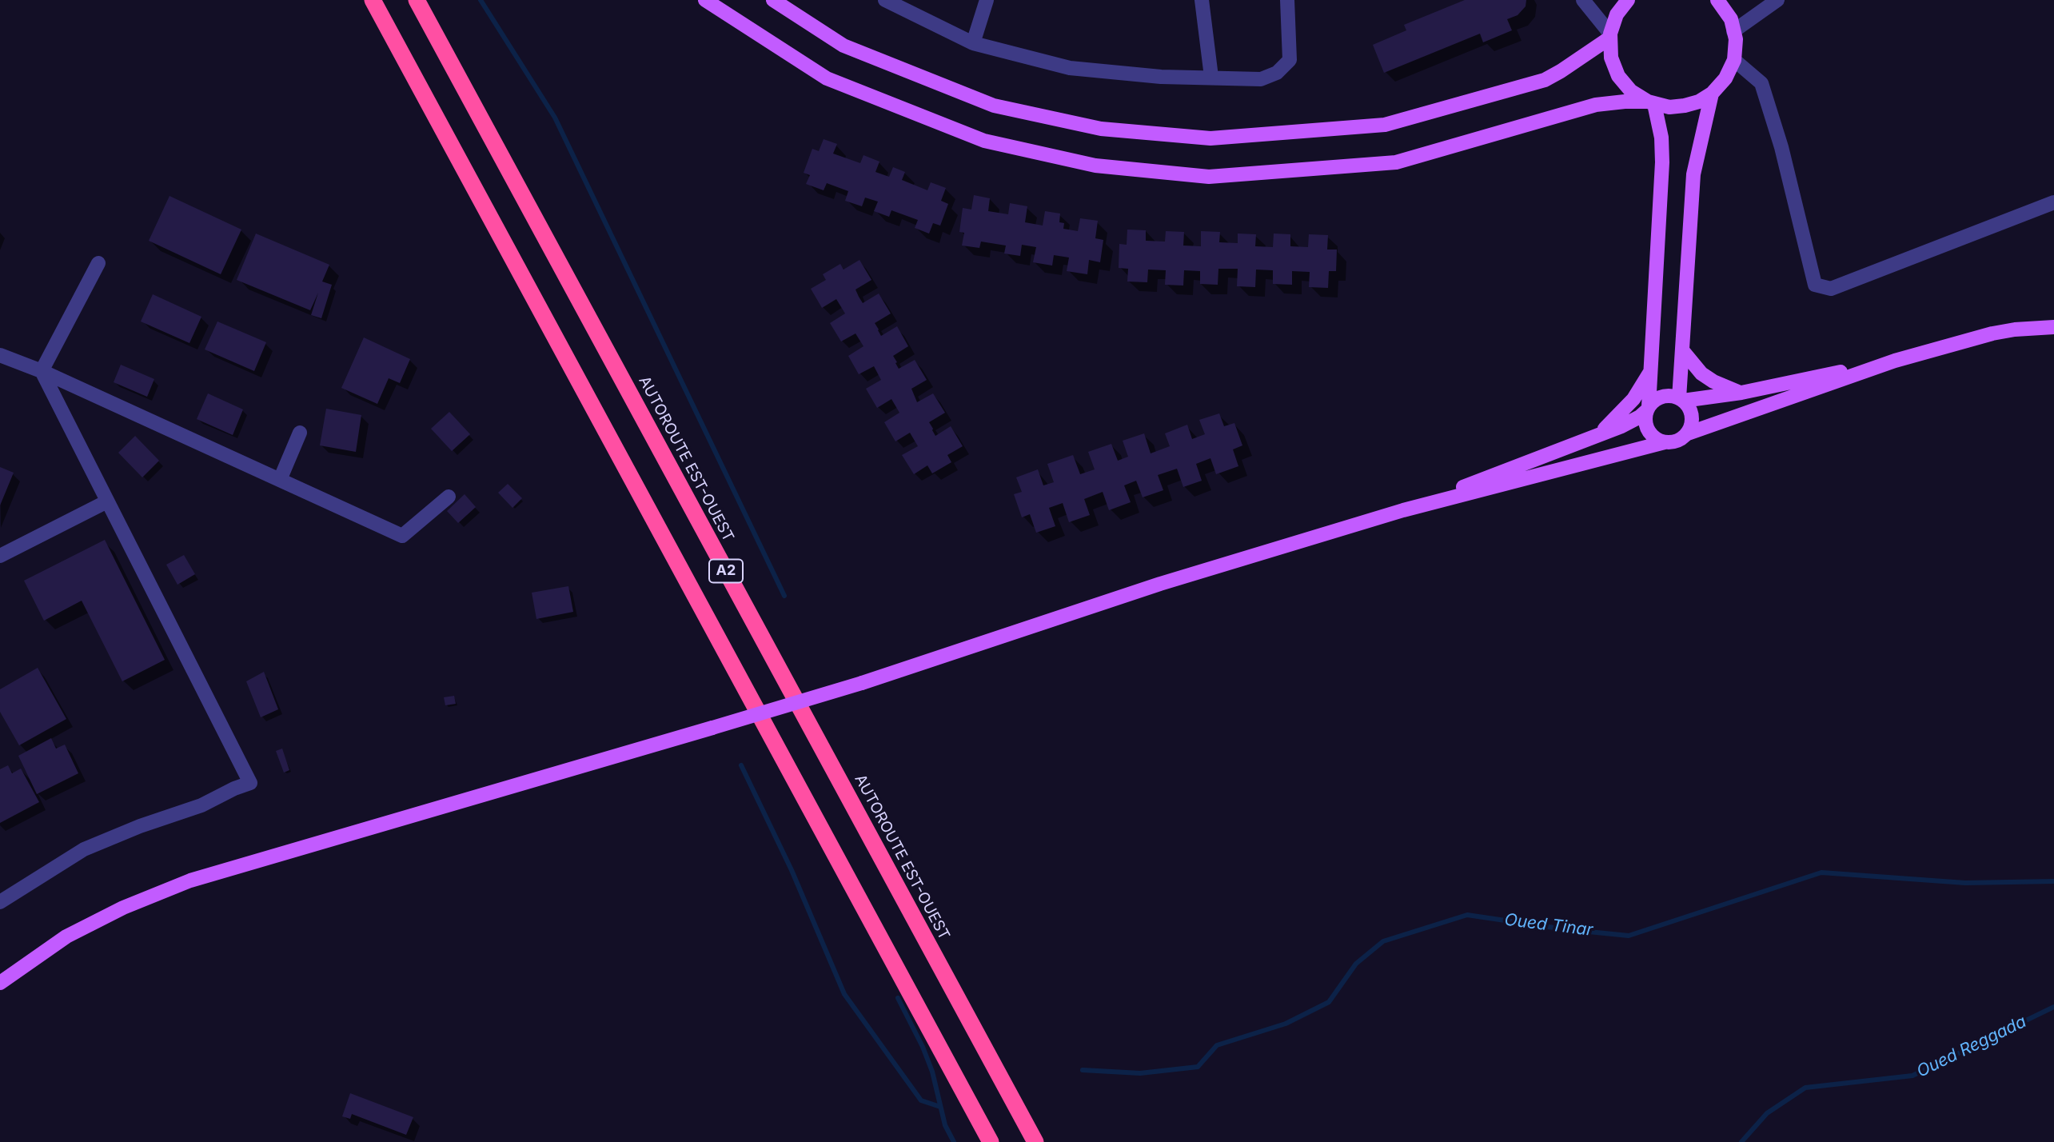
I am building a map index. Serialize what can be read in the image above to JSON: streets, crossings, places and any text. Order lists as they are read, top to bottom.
{
  "streets": {
    "highway": ["AUTOROUTE EST-OUEST", "A2"]
  },
  "water": ["Oued Tinar", "Oued Reggada"]
}
